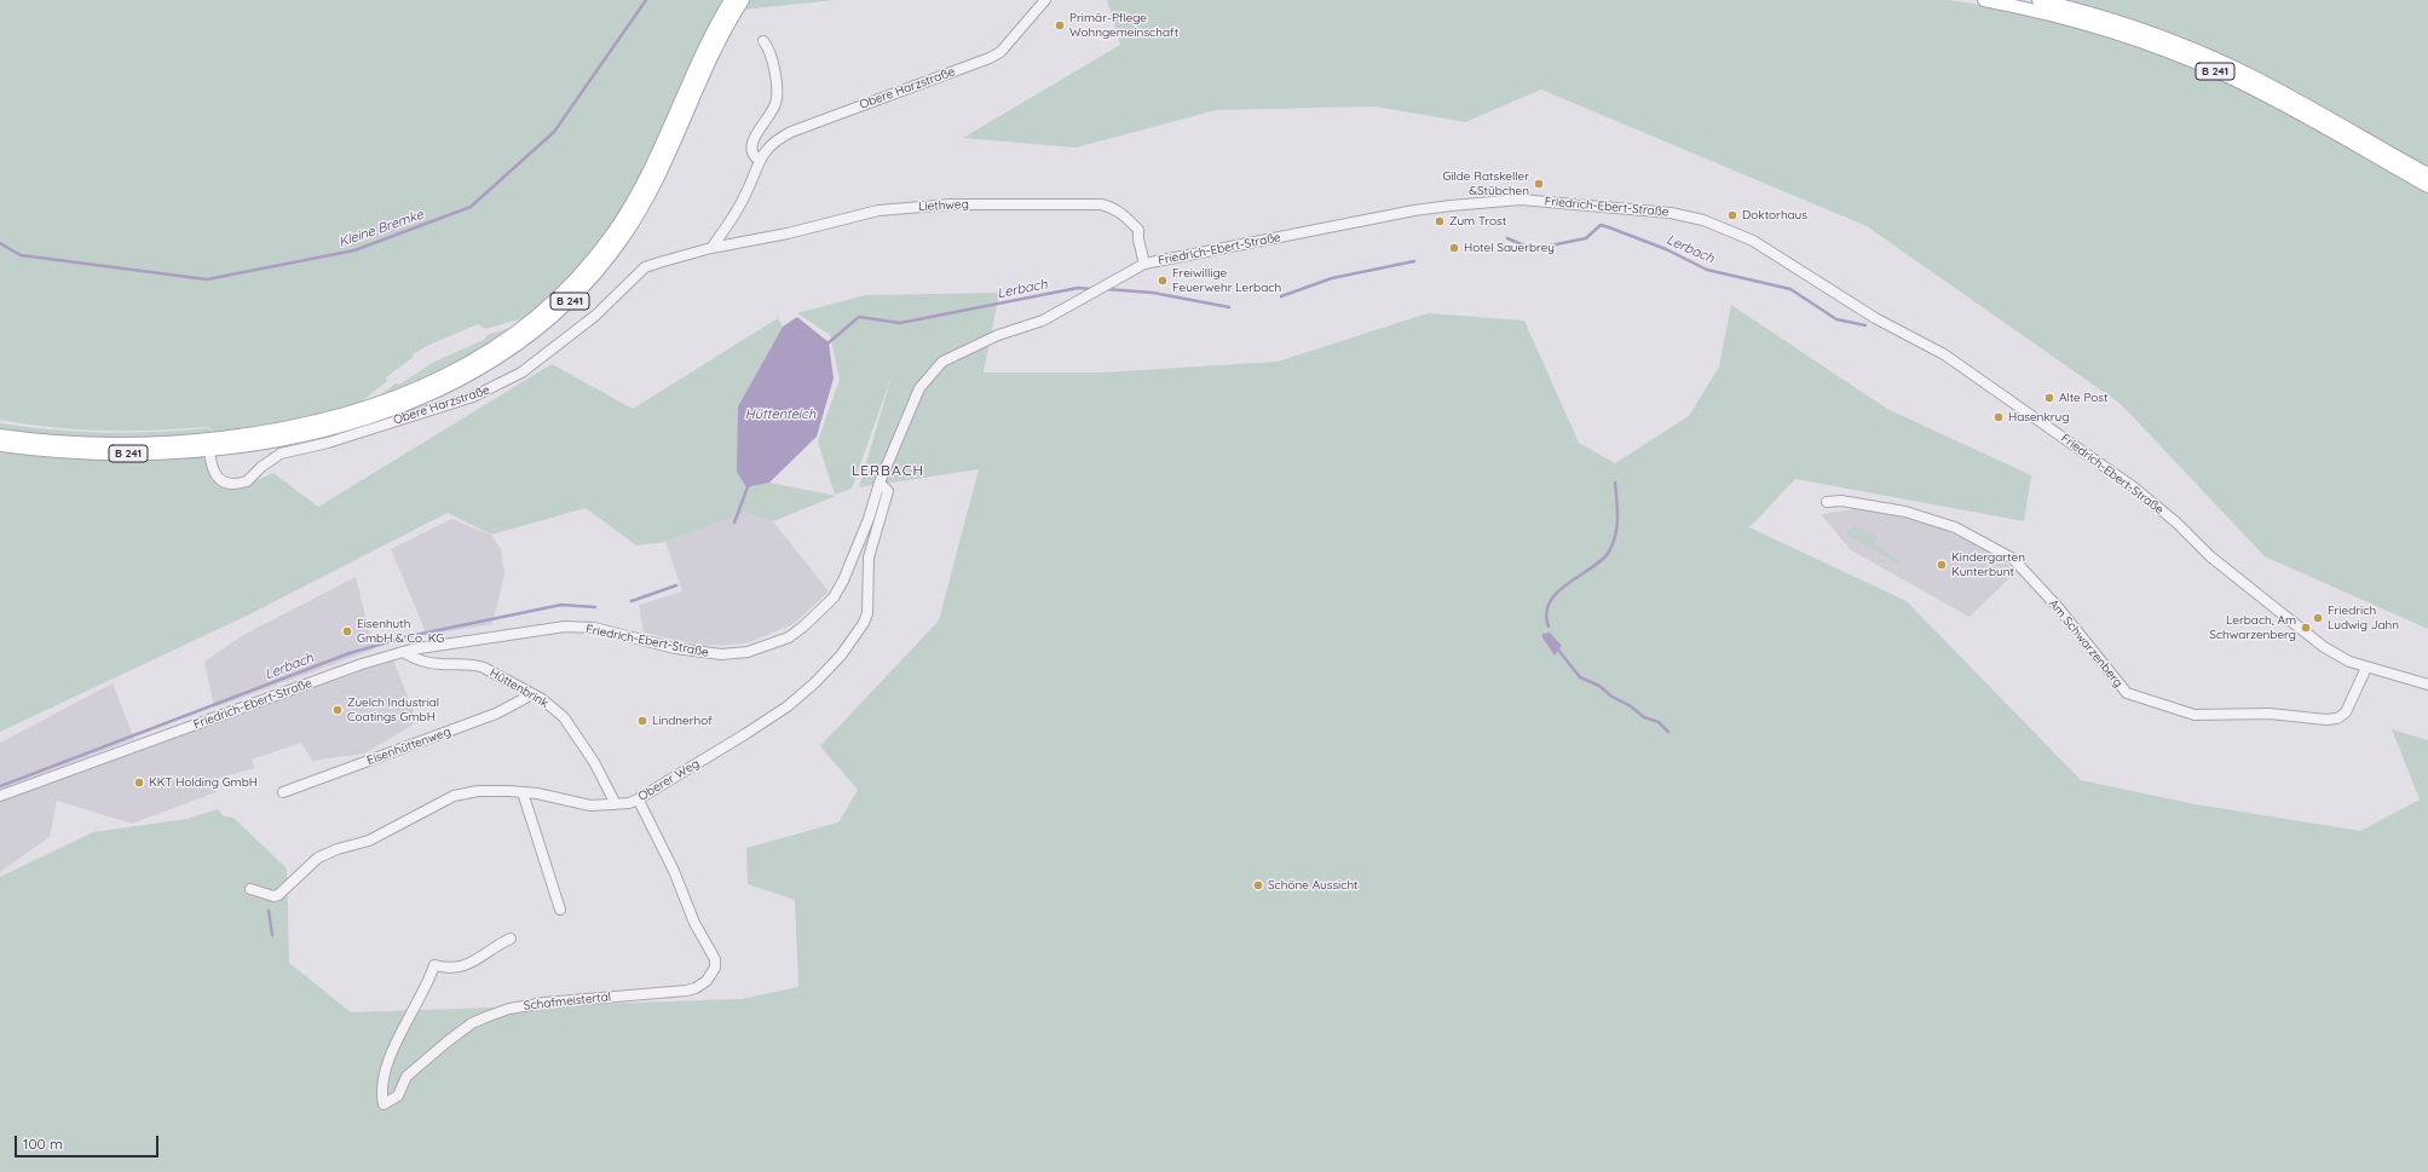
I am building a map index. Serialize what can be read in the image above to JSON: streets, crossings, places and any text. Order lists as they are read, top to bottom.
{
  "streets": {
    "main road": ["B 241"],
    "street": [
      "Obere Harzstraße",
      "Liethweg",
      "Friedrich-Ebert-Straße",
      "Am Schwarzenberg",
      "Hüttenbrink",
      "Eisenhüttenweg",
      "Oberer Weg",
      "Schafmeistertal"
    ]
  },
  "crossings": [
    ["B 241", "Obere Harzstraße"],
    ["Obere Harzstraße", "Liethweg"],
    ["Liethweg", "Friedrich-Ebert-Straße"],
    ["Friedrich-Ebert-Straße", "Am Schwarzenberg"],
    ["Friedrich-Ebert-Straße", "Hüttenbrink"],
    ["Friedrich-Ebert-Straße", "Oberer Weg"],
    ["Hüttenbrink", "Eisenhüttenweg"],
    ["Hüttenbrink", "Oberer Weg"]
  ],
  "districts": ["LERBACH"],
  "water": ["Kleine Bremke", "Lerbach", "Hüttenteich"],
  "places": [
    "Primär-Pflege Wohngemeinschaft",
    "Gilde Ratskeller &Stübchen",
    "Doktorhaus",
    "Zum Trost",
    "Hotel Sauerbrey",
    "Freiwillige Feuerwehr Lerbach",
    "Alte Post",
    "Hasenkrug",
    "Kindergarten Kunterbunt",
    "Friedrich Ludwig Jahn",
    "Lerbach, Am Schwarzenberg",
    "Eisenhuth GmbH & Co. KG",
    "Zuelch Industrial Coatings GmbH",
    "Lindnerhof",
    "KKT Holding GmbH",
    "Schöne Aussicht"
  ],
  "scale_bar": "100 m"
}
